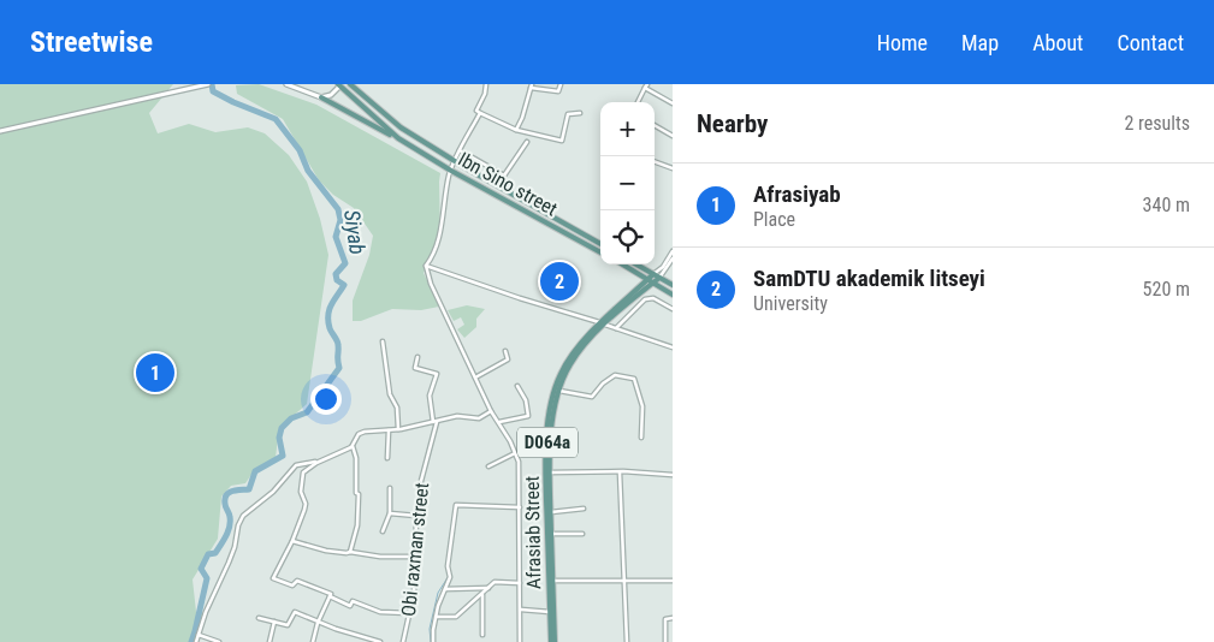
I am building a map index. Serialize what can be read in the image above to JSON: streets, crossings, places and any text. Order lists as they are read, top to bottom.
{
  "streets": {
    "main road": ["Ibn Sino street", "D064a", "Afrasiab Street"],
    "street": ["Obi raxman street"]
  },
  "crossings": [
    ["D064a", "Afrasiab Street"]
  ],
  "water": ["Siyab"],
  "page": {
    "header": "Streetwise",
    "nav": [
      "Home",
      "Map",
      "About",
      "Contact"
    ],
    "heading": ["Nearby", "2 results"],
    "map_buttons": ["+", "−"],
    "list": [
      {
        "mark": "1",
        "name": "Afrasiyab",
        "note": "Place",
        "value": "340 m"
      },
      {
        "mark": "2",
        "name": "SamDTU akademik litseyi",
        "note": "University",
        "value": "520 m"
      }
    ],
    "pins": ["2", "1"]
  }
}
